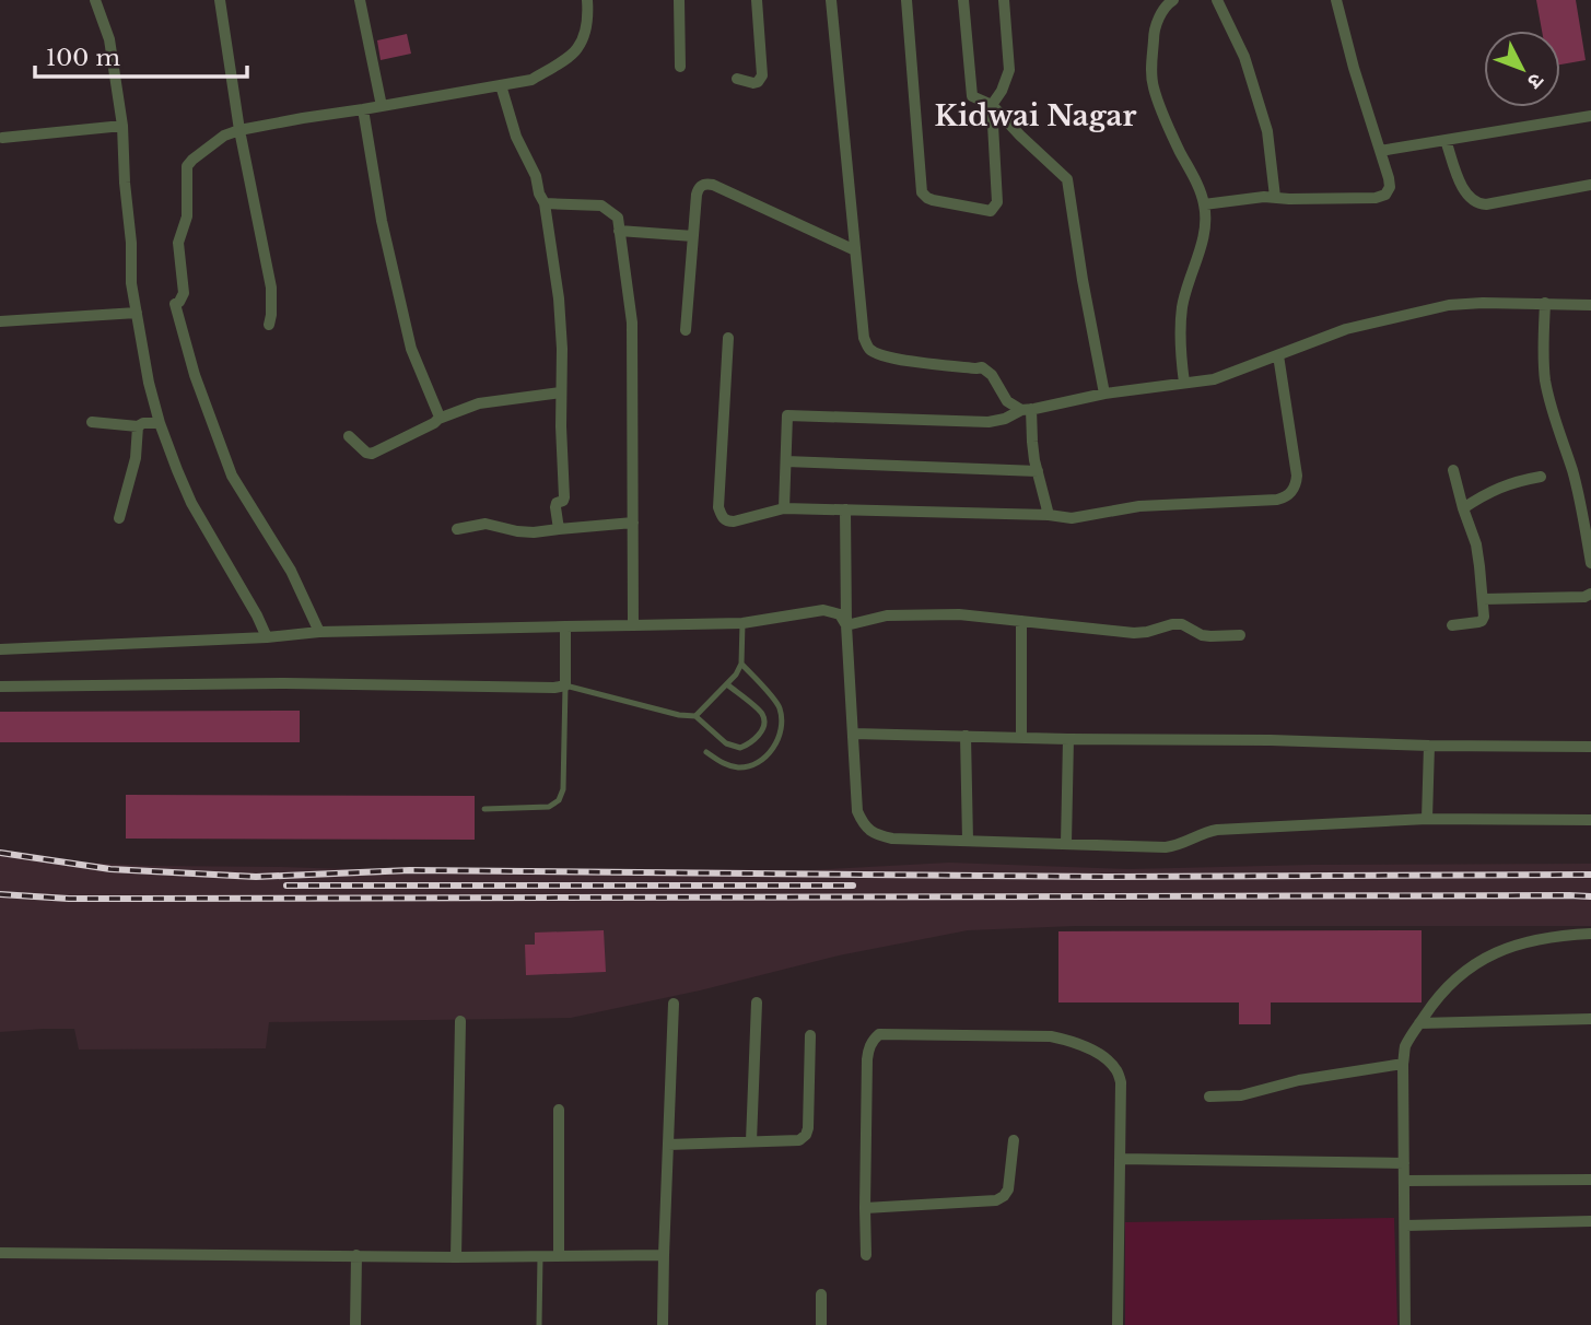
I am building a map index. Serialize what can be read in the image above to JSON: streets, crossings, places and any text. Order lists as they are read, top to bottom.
{
  "districts": ["Kidwai Nagar"],
  "scale_bar": "100 m",
  "north": "bottom right"
}
